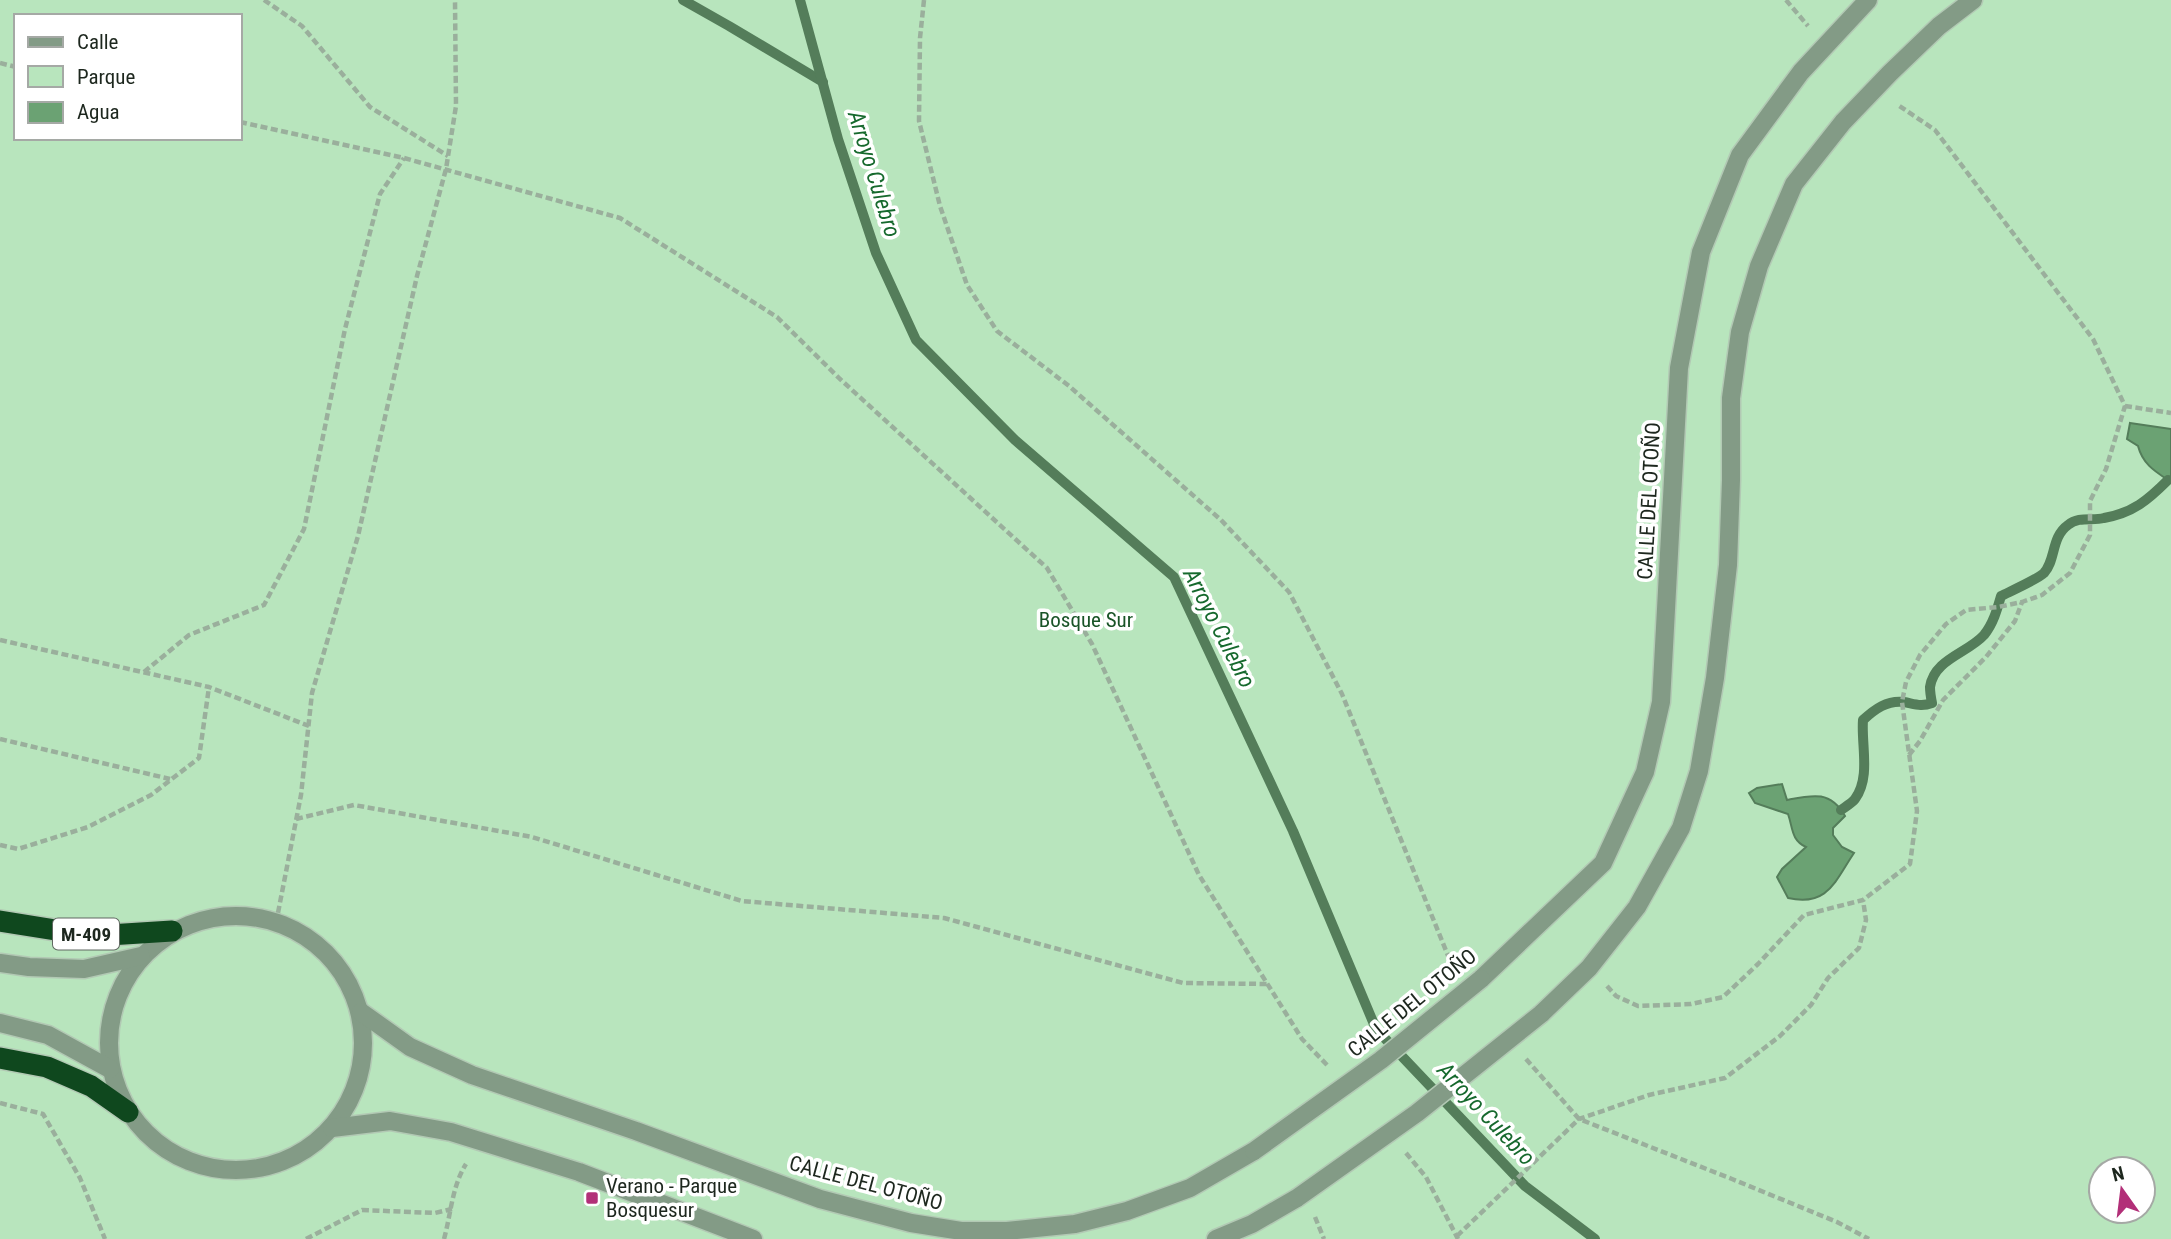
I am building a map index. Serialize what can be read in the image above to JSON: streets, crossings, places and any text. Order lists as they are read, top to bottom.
{
  "streets": {
    "highway": ["M-409"],
    "street": ["CALLE DEL OTOÑO"]
  },
  "water": ["Arroyo Culebro"],
  "parks": ["Bosque Sur"],
  "places": {
    "transit": ["Verano - Parque Bosquesur"]
  },
  "legend": ["Calle", "Parque", "Agua"],
  "north": "top"
}
